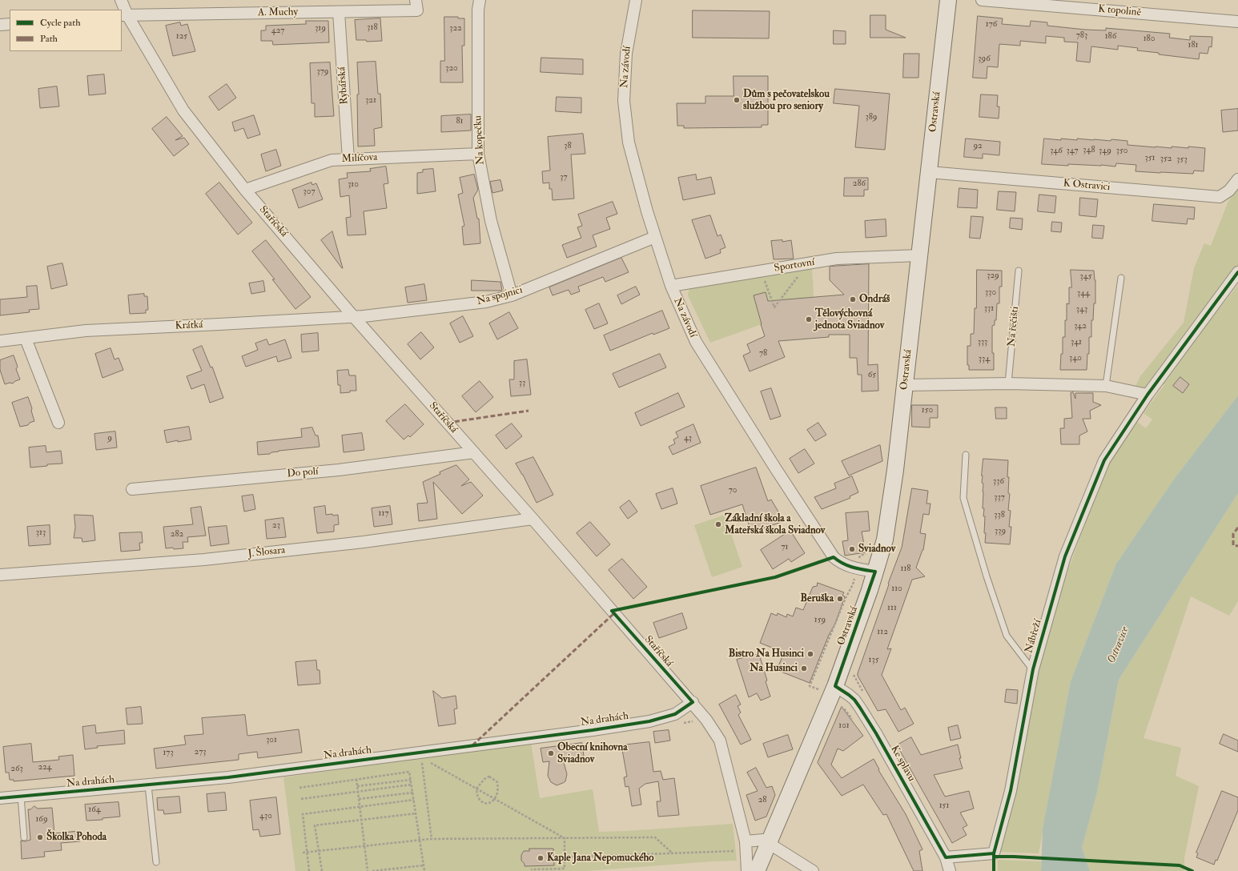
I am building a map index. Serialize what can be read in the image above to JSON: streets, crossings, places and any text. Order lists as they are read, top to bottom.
{
  "streets": {
    "street": [
      "K topolině",
      "A. Muchy",
      "Na závodí",
      "Rybářská",
      "Ostravská",
      "Na kopečku",
      "Milíčova",
      "K Ostravici",
      "Staříčská",
      "Sportovní",
      "Na spojnici",
      "Krátká",
      "Do polí",
      "J. Šlosara",
      "Nábřeží",
      "Na drahách",
      "Ke splavu"
    ],
    "lane": ["Na řečišti"]
  },
  "crossings": [
    ["A. Muchy", "Rybářská"],
    ["A. Muchy", "Staříčská"],
    ["Na závodí", "Ostravská"],
    ["Na závodí", "Sportovní"],
    ["Na závodí", "Na spojnici"],
    ["Rybářská", "Milíčova"],
    ["Ostravská", "K Ostravici"],
    ["Ostravská", "Sportovní"],
    ["Ostravská", "Ke splavu"],
    ["Na kopečku", "Milíčova"],
    ["Na kopečku", "Na spojnici"],
    ["Milíčova", "Staříčská"],
    ["Staříčská", "Na spojnici"],
    ["Staříčská", "Krátká"],
    ["Staříčská", "Do polí"],
    ["Staříčská", "J. Šlosara"],
    ["Staříčská", "Na drahách"],
    ["Na spojnici", "Krátká"],
    ["Nábřeží", "Ke splavu"]
  ],
  "water": ["Ostravice"],
  "places": [
    "Dům s pečovatelskou službou pro seniory",
    "Ondráš",
    "Tělovýchovná jednota Sviadnov",
    "Základní škola a Mateřská škola Sviadnov",
    "Sviadnov",
    "Beruška",
    "Bistro Na Husinci",
    "Na Husinci",
    "Obecní knihovna Sviadnov",
    "Školka Pohoda",
    "Kaple Jana Nepomuckého"
  ],
  "house_numbers": [
    "176",
    "318",
    "319",
    "322",
    "427",
    "783",
    "125",
    "186",
    "180",
    "181",
    "396",
    "320",
    "379",
    "321",
    "389",
    "81",
    "38",
    "92",
    "348",
    "346",
    "347",
    "349",
    "350",
    "351",
    "352",
    "353",
    "37",
    "286",
    "310",
    "307",
    "329",
    "345",
    "330",
    "344",
    "331",
    "343",
    "342",
    "333",
    "341",
    "78",
    "340",
    "334",
    "65",
    "33",
    "150",
    "9",
    "43",
    "336",
    "70",
    "337",
    "117",
    "338",
    "23",
    "339",
    "313",
    "282",
    "71",
    "118",
    "110",
    "111",
    "159",
    "112",
    "135",
    "101",
    "301",
    "273",
    "173",
    "224",
    "263",
    "28",
    "151",
    "164",
    "430",
    "169"
  ],
  "legend": ["Cycle path", "Path"]
}
